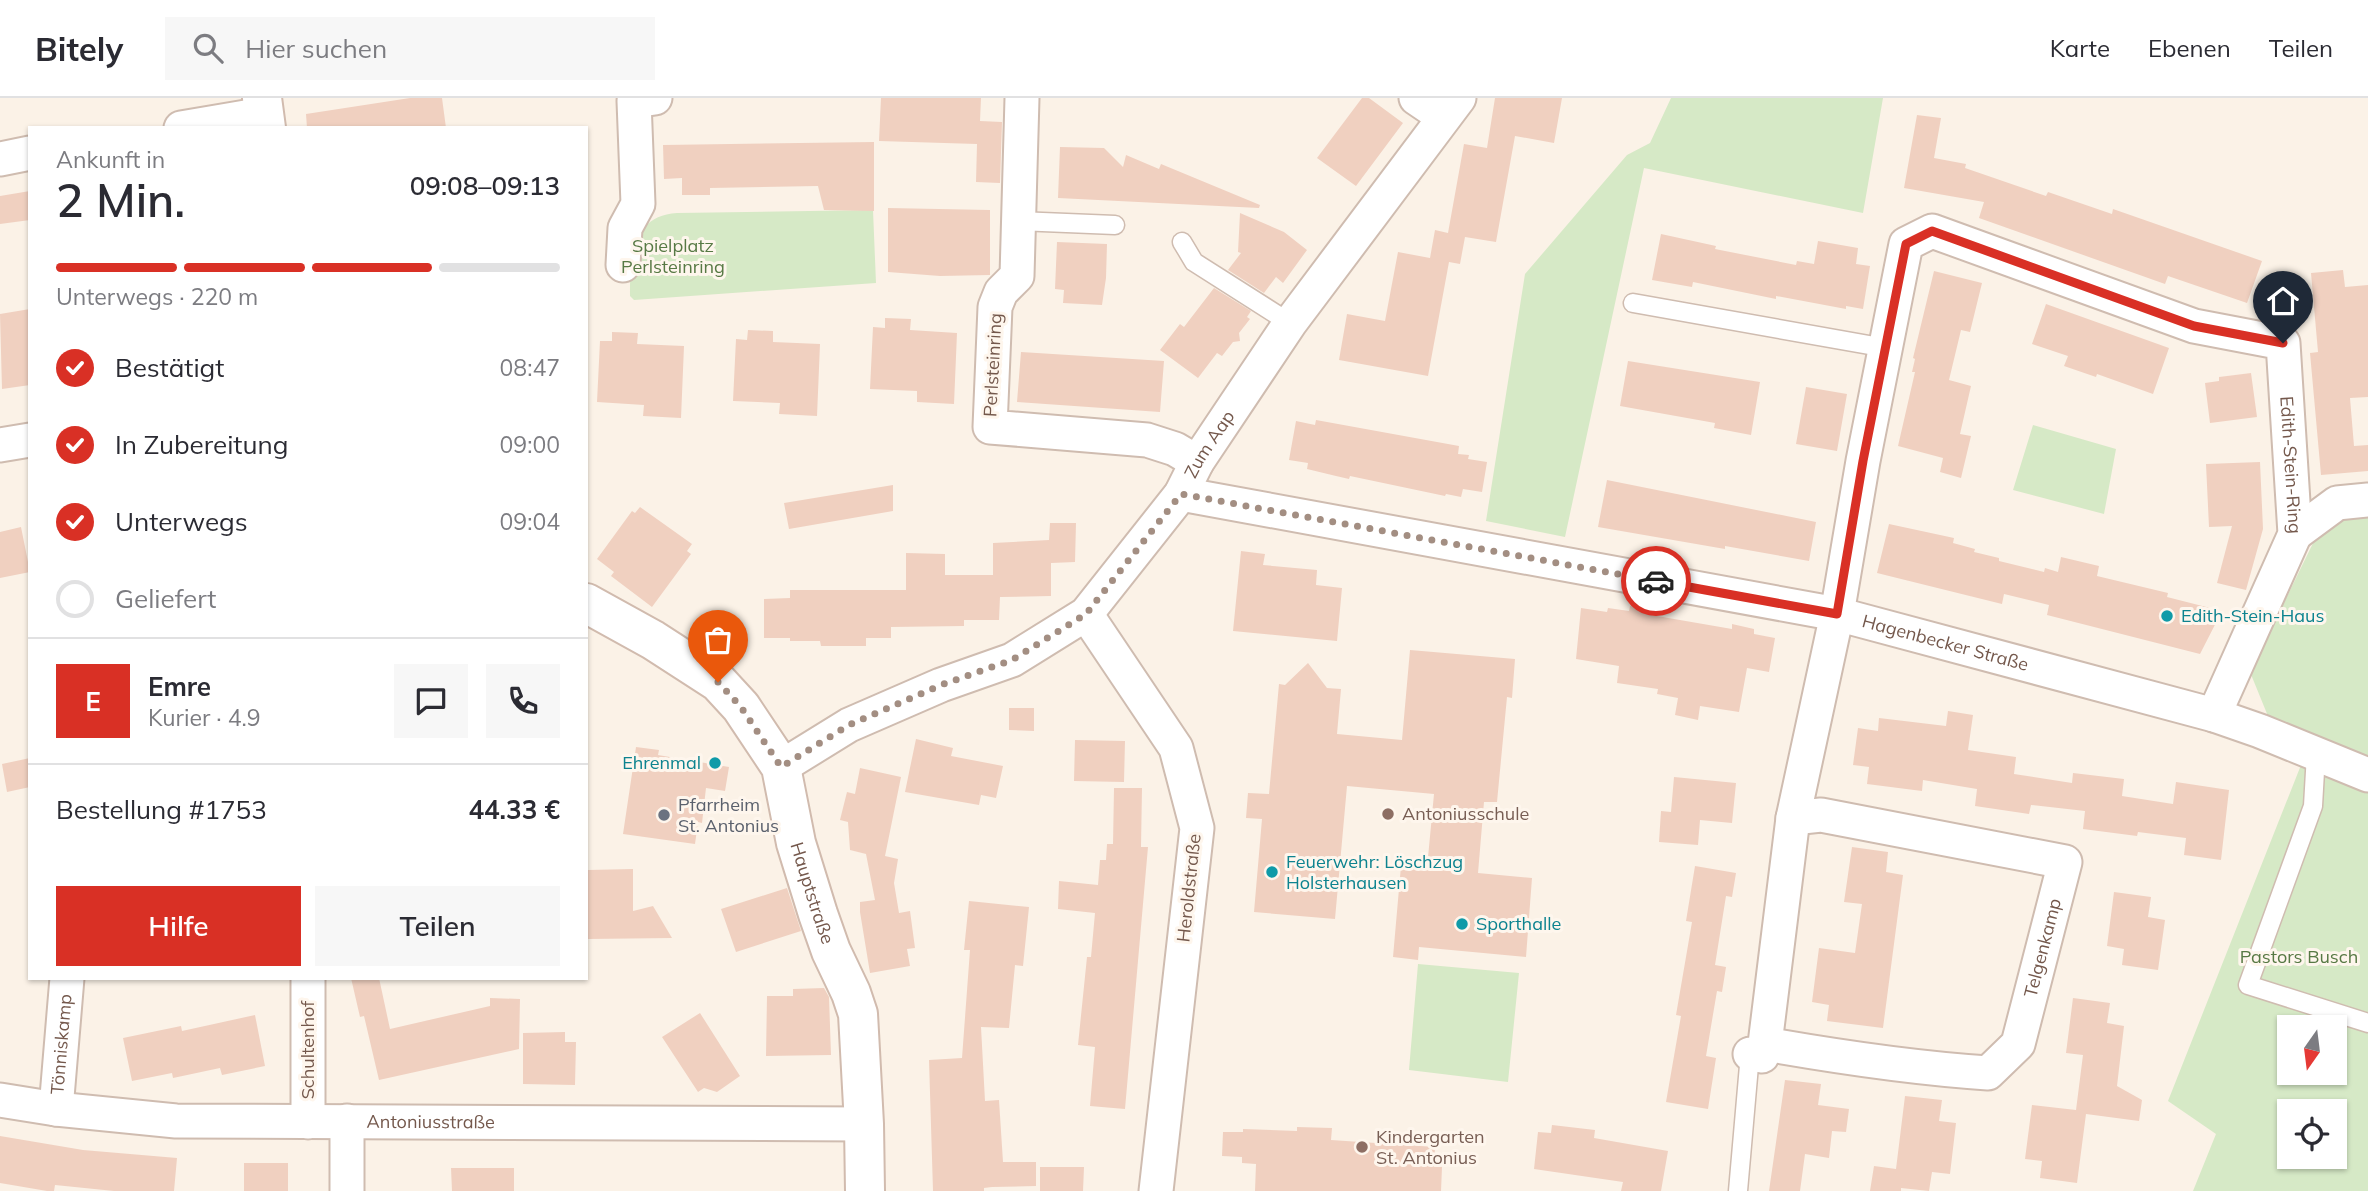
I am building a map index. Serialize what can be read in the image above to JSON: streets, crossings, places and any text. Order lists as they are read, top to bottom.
{
  "streets": {
    "main road": ["Hauptstraße"],
    "street": [
      "Perlsteinring",
      "Zum Aap",
      "Edith-Stein-Ring",
      "Hagenbecker Straße",
      "Heroldstraße",
      "Telgenkamp",
      "Tönniskamp",
      "Schultenhof",
      "Antoniusstraße"
    ]
  },
  "crossings": [
    ["Perlsteinring", "Zum Aap"],
    ["Zum Aap", "Hagenbecker Straße"],
    ["Zum Aap", "Heroldstraße"],
    ["Zum Aap", "Hauptstraße"],
    ["Edith-Stein-Ring", "Hagenbecker Straße"],
    ["Hauptstraße", "Antoniusstraße"],
    ["Tönniskamp", "Antoniusstraße"],
    ["Schultenhof", "Antoniusstraße"]
  ],
  "parks": ["Spielplatz Perlsteinring", "Pastors Busch"],
  "places": [
    "Edith-Stein-Haus",
    "Ehrenmal",
    "Antoniusschule",
    "Pfarrheim St. Antonius",
    "Feuerwehr: Löschzug Holsterhausen",
    "Sporthalle",
    "Kindergarten St. Antonius"
  ],
  "north": "bottom",
  "page": {
    "header": "Bitely",
    "search": "Hier suchen",
    "nav": ["Karte", "Ebenen", "Teilen"],
    "heading": ["2 Min.", "Ankunft in", "09:08–09:13"],
    "panel": [
      "Emre",
      "Kurier · 4.9",
      "Bestellung #1753",
      "44.33 €"
    ],
    "bar": "Unterwegs · 220 m",
    "list": [
      ["Bestätigt", "08:47"],
      ["In Zubereitung", "09:00"],
      ["Unterwegs", "09:04"],
      "Geliefert"
    ],
    "round": "E",
    "buttons": ["Hilfe", "Teilen"]
  }
}
